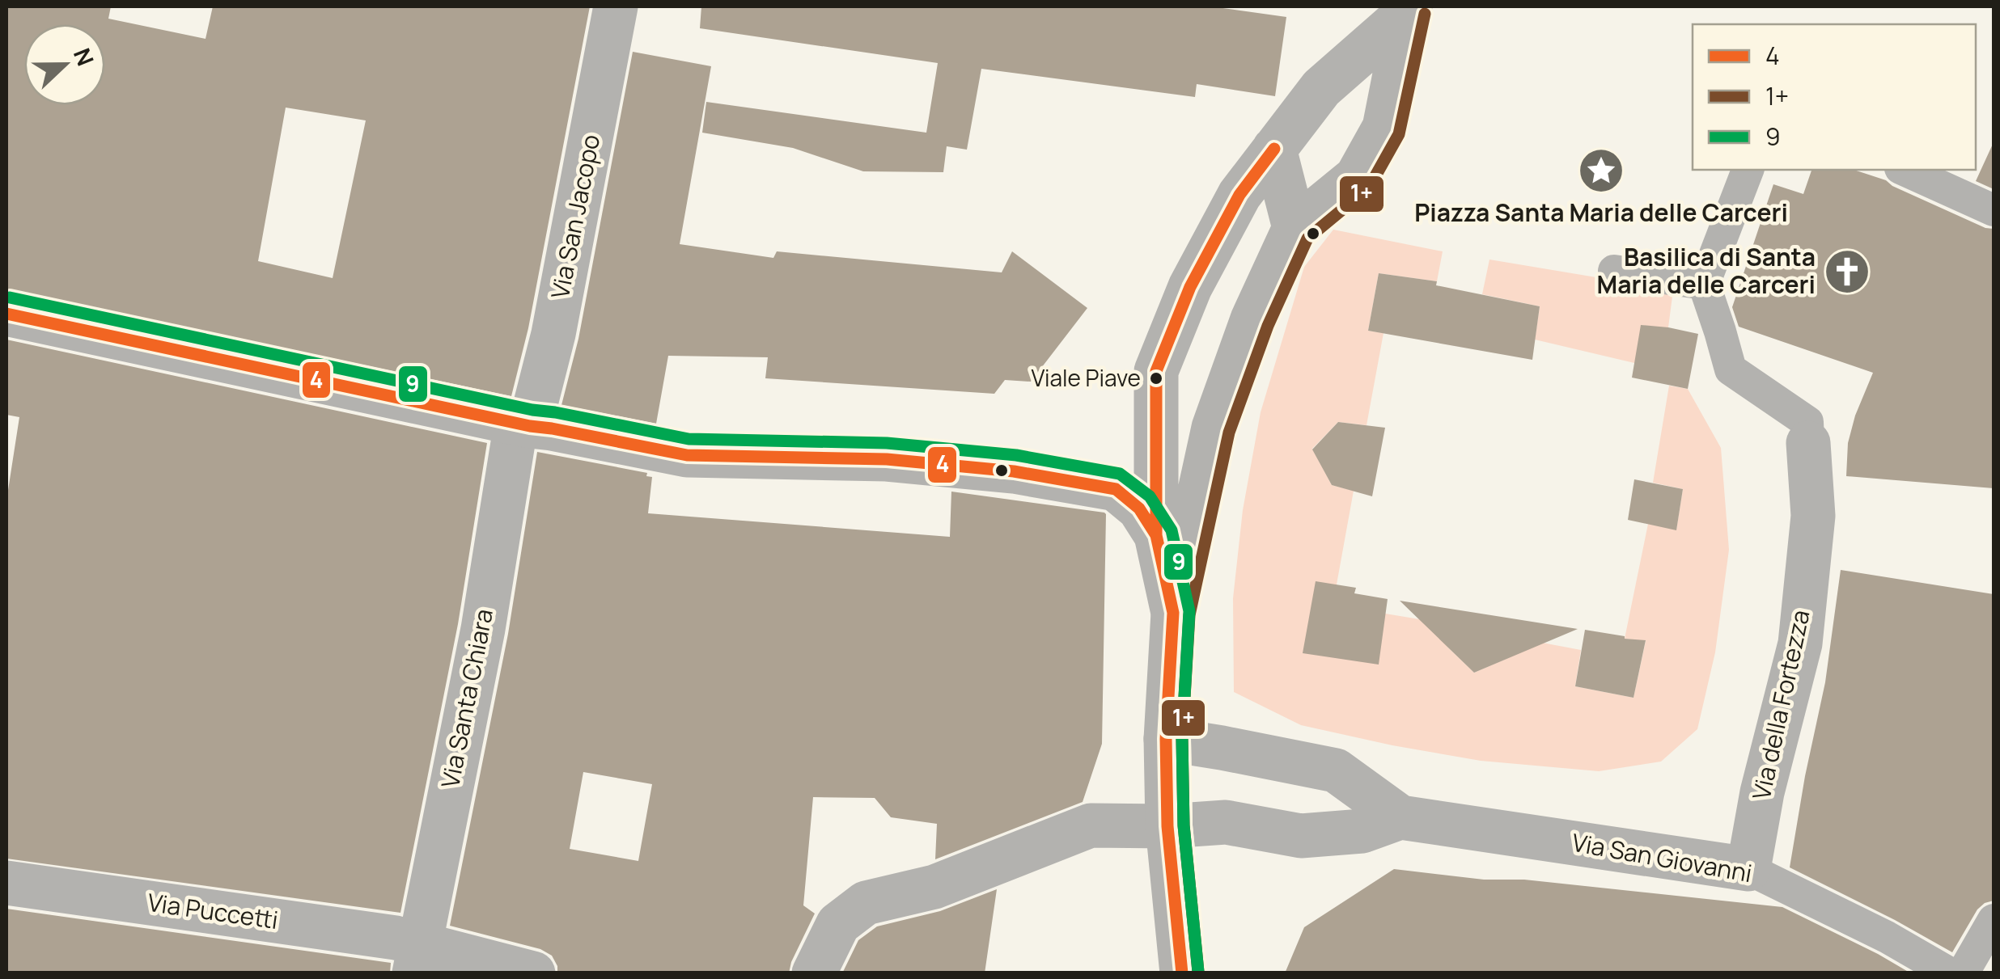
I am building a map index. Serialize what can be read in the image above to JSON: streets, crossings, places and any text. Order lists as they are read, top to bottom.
{
  "streets": {
    "street": [
      "Via San Jacopo",
      "Via Santa Chiara",
      "Via della Fortezza",
      "Via San Giovanni",
      "Via Puccetti"
    ]
  },
  "crossings": [
    ["Via San Jacopo", "Via Santa Chiara"],
    ["Via Santa Chiara", "Via Puccetti"],
    ["Via della Fortezza", "Via San Giovanni"]
  ],
  "places": {
    "place": ["Piazza Santa Maria delle Carceri"],
    "church": ["Basilica di Santa Maria delle Carceri"],
    "other": ["Viale Piave"]
  },
  "lines": ["transit line 1+", "transit line 4", "transit line 9"],
  "legend": ["4", "1+", "9"],
  "north": "right"
}
